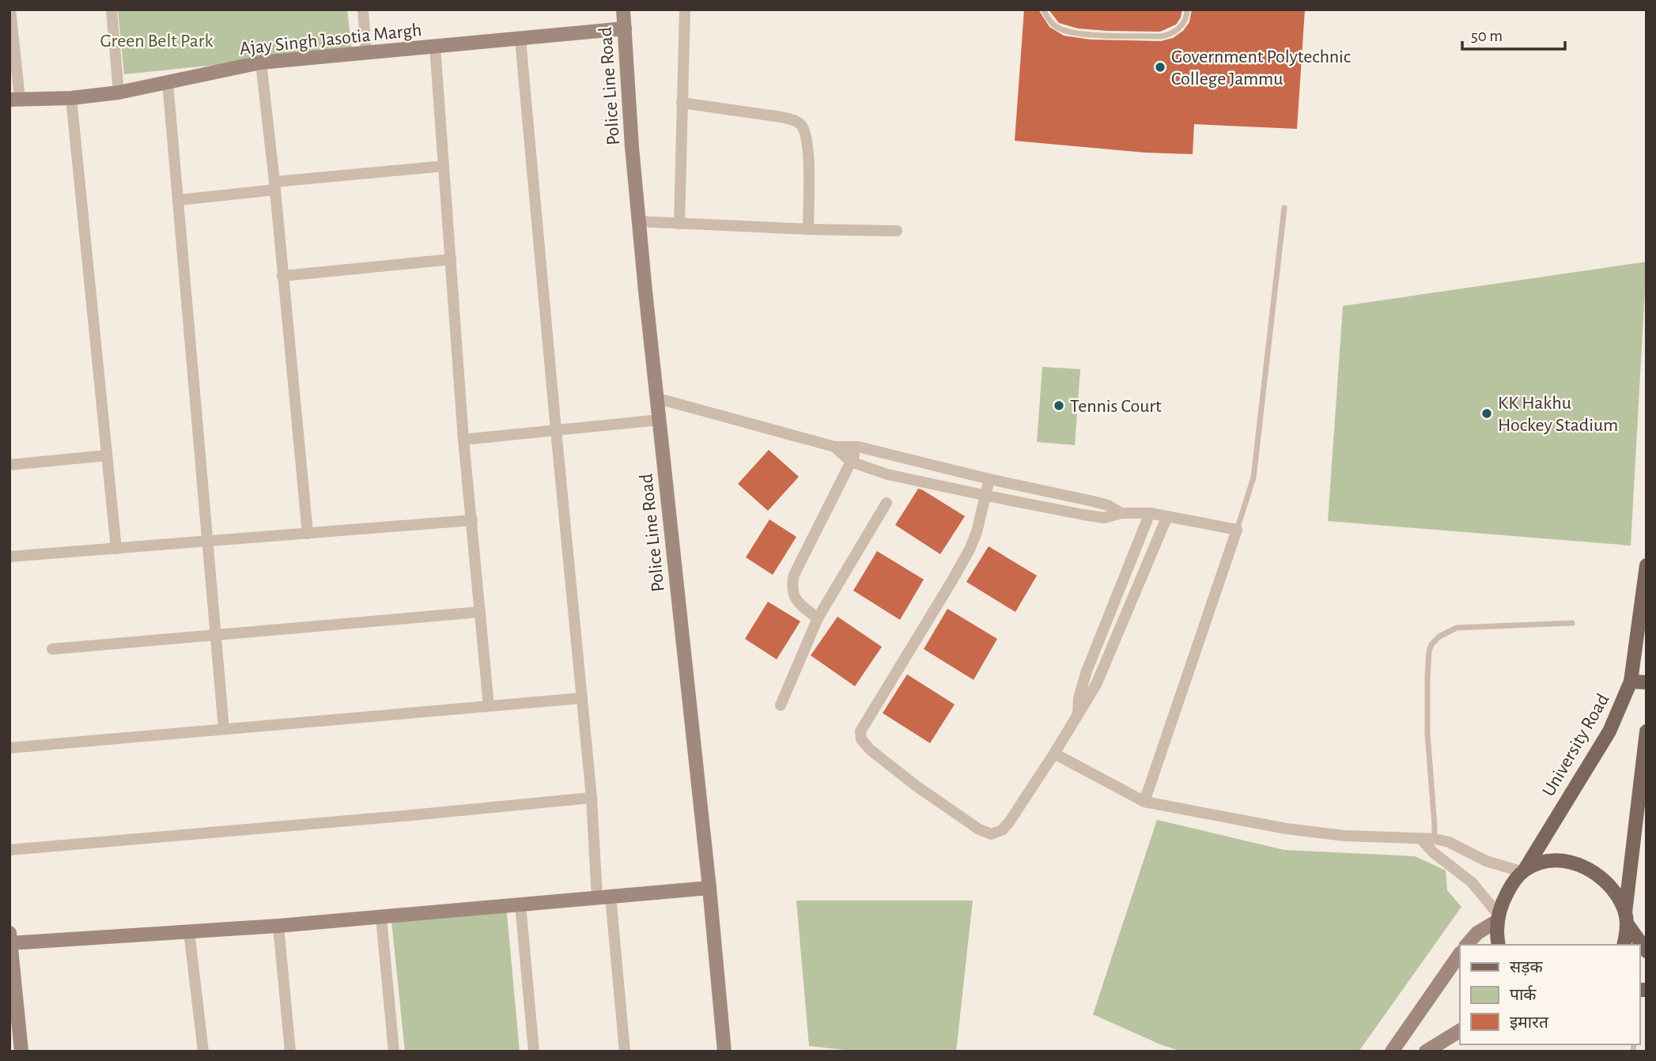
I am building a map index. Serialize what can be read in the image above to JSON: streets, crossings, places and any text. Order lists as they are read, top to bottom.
{
  "streets": {
    "main road": ["University Road"],
    "street": ["Ajay Singh Jasotia Margh", "Police Line Road"]
  },
  "crossings": [
    ["Ajay Singh Jasotia Margh", "Police Line Road"]
  ],
  "parks": ["Green Belt Park"],
  "places": ["Government Polytechnic College Jammu", "Tennis Court", "KK Hakhu Hockey Stadium"],
  "legend": ["सड़क", "पार्क", "इमारत"],
  "scale_bar": "50 m"
}
